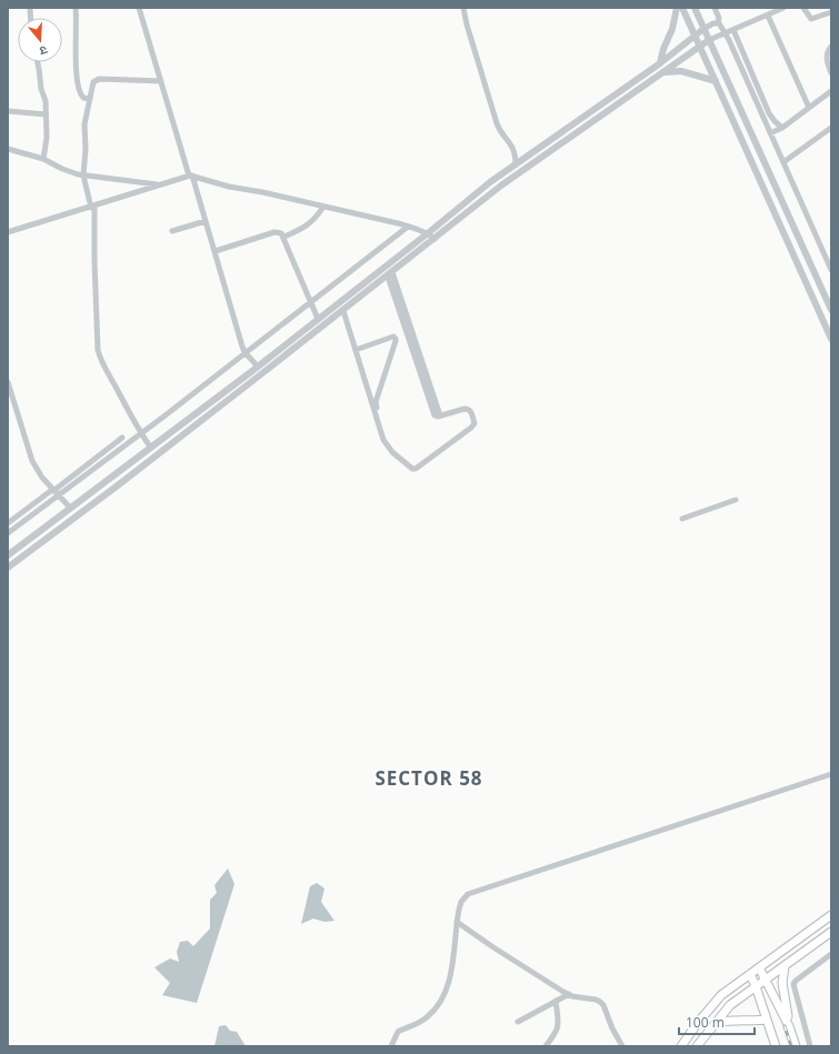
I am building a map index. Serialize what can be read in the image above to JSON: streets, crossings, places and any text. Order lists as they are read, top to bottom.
{
  "districts": ["SECTOR 58"],
  "scale_bar": "100 m",
  "north": "bottom"
}
